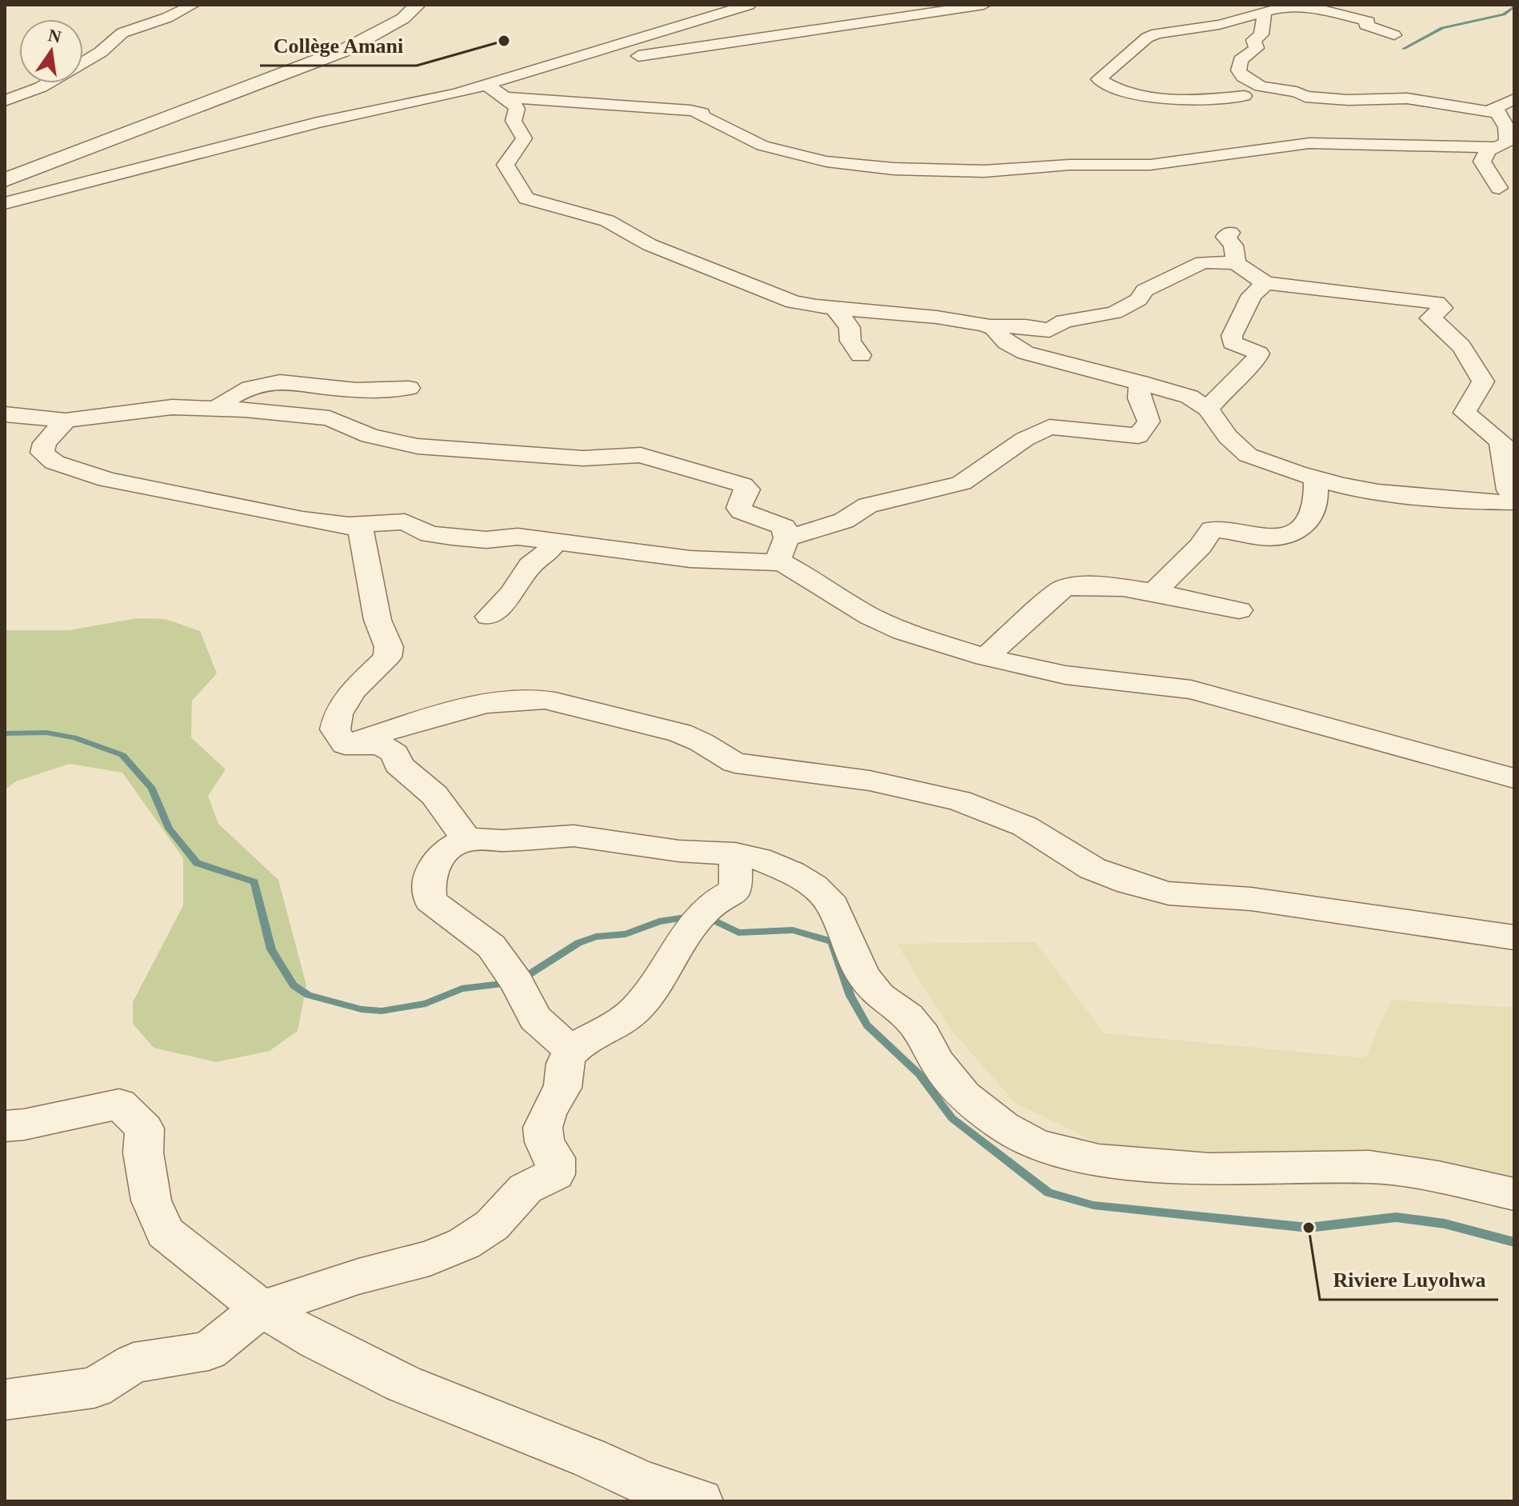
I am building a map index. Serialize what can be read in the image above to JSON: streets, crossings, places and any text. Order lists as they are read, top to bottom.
{
  "places": ["Collège Amani", "Riviere Luyohwa"],
  "north": "top"
}
